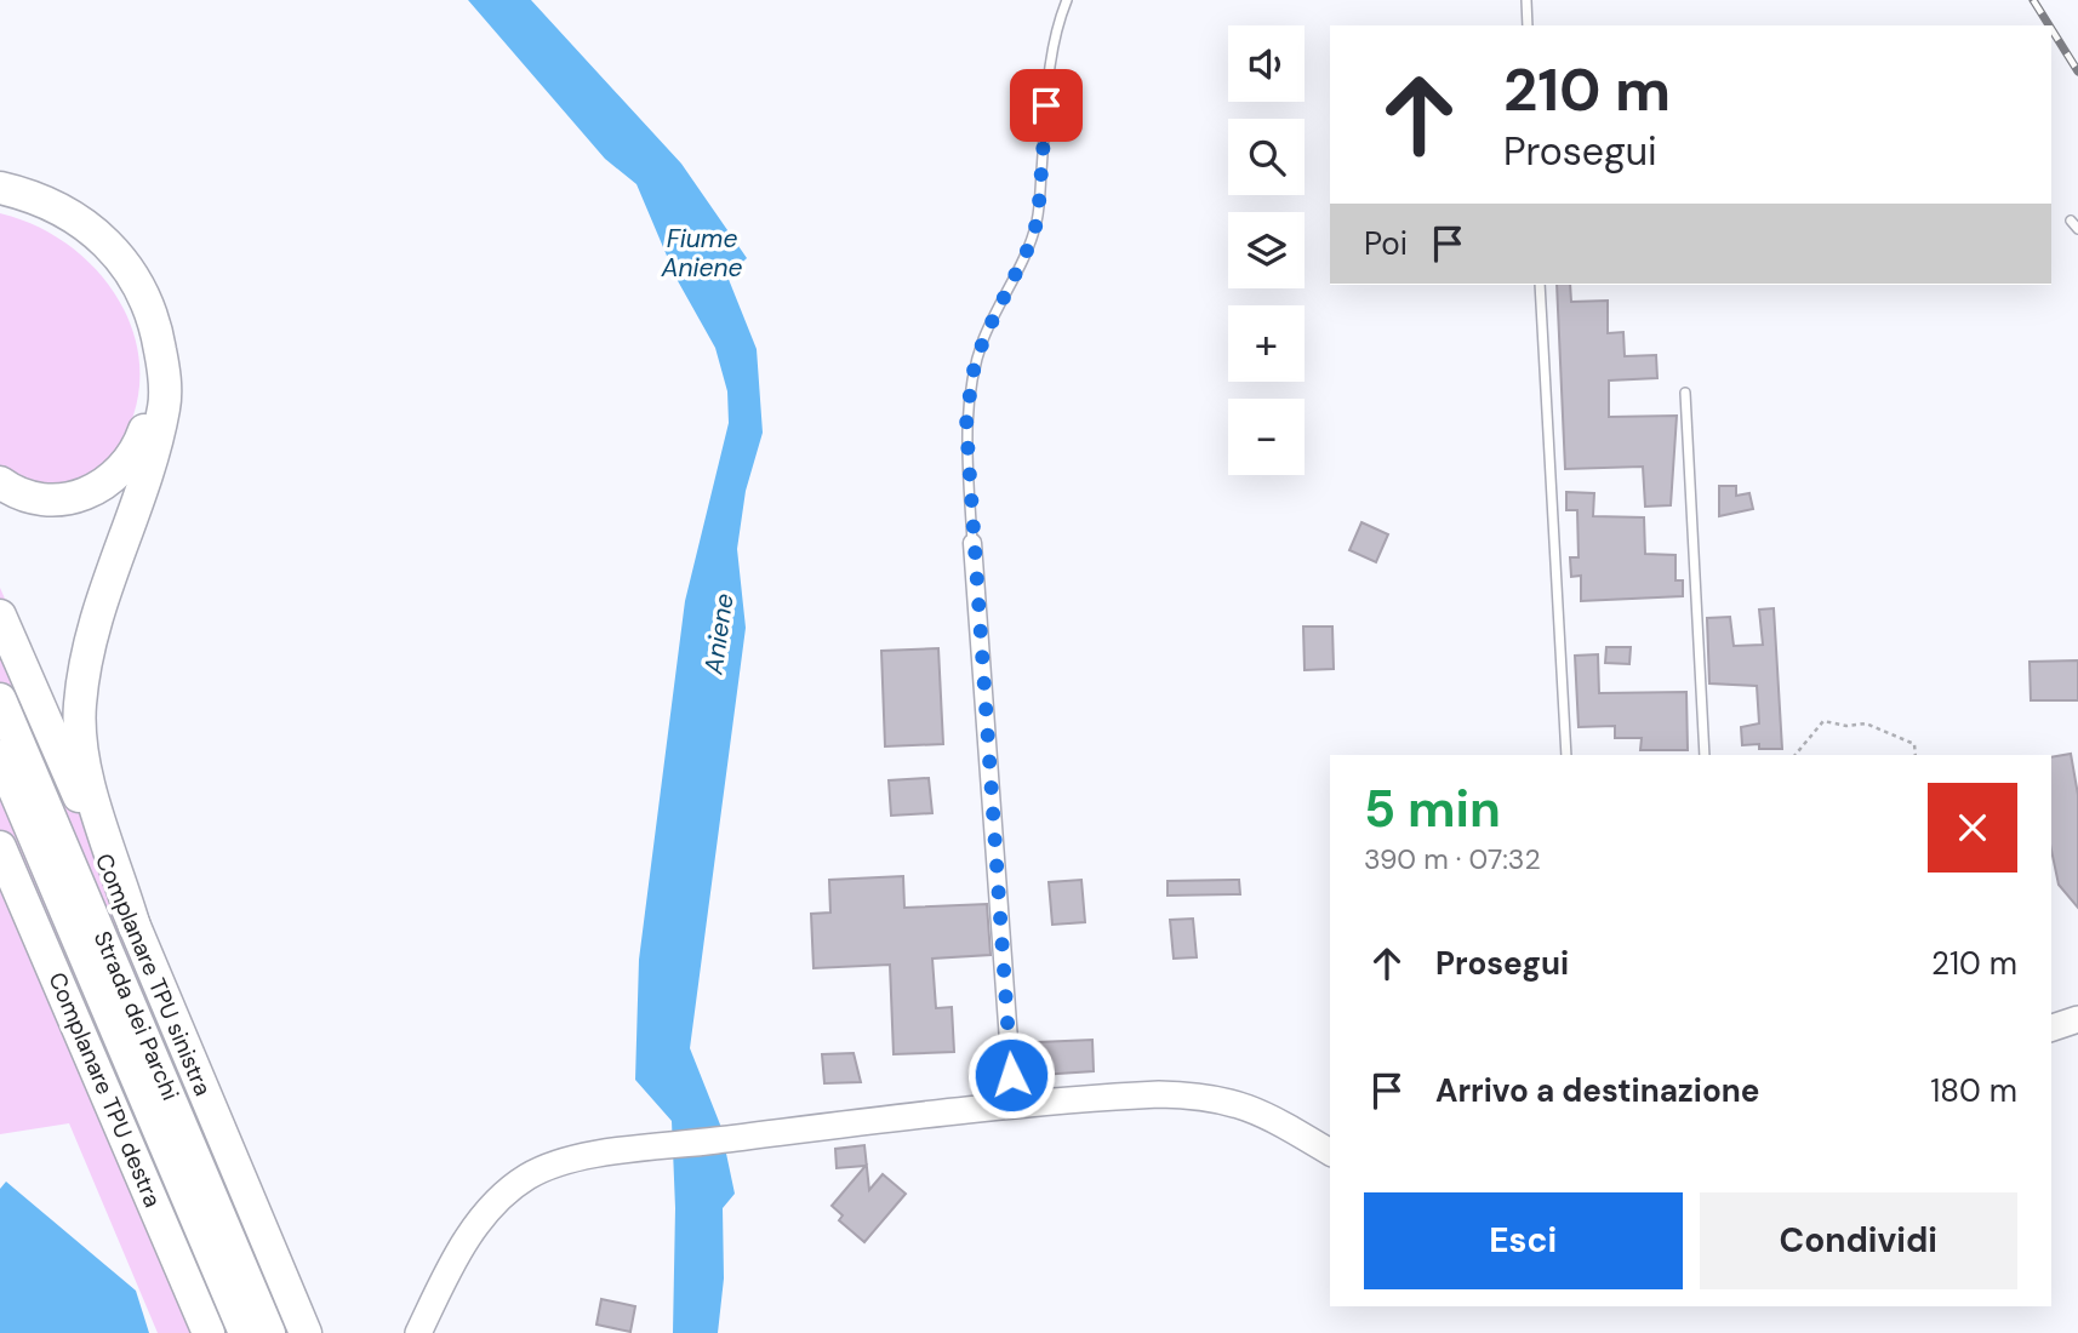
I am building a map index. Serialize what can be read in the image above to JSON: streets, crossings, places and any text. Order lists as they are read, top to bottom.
{
  "streets": {
    "highway": ["Complanare TPU sinistra", "Strada dei Parchi", "Complanare TPU destra"]
  },
  "water": ["Fiume Aniene", "Aniene"],
  "page": {
    "map_buttons": ["+", "−"],
    "turn": ["210 m", "Prosegui"],
    "then": "Poi",
    "heading": ["5 min", "390 m · 07:32"],
    "list": [
      {
        "name": "Prosegui",
        "value": "210 m"
      },
      {
        "name": "Arrivo a destinazione",
        "value": "180 m"
      }
    ],
    "buttons": ["Esci", "Condividi"]
  }
}
